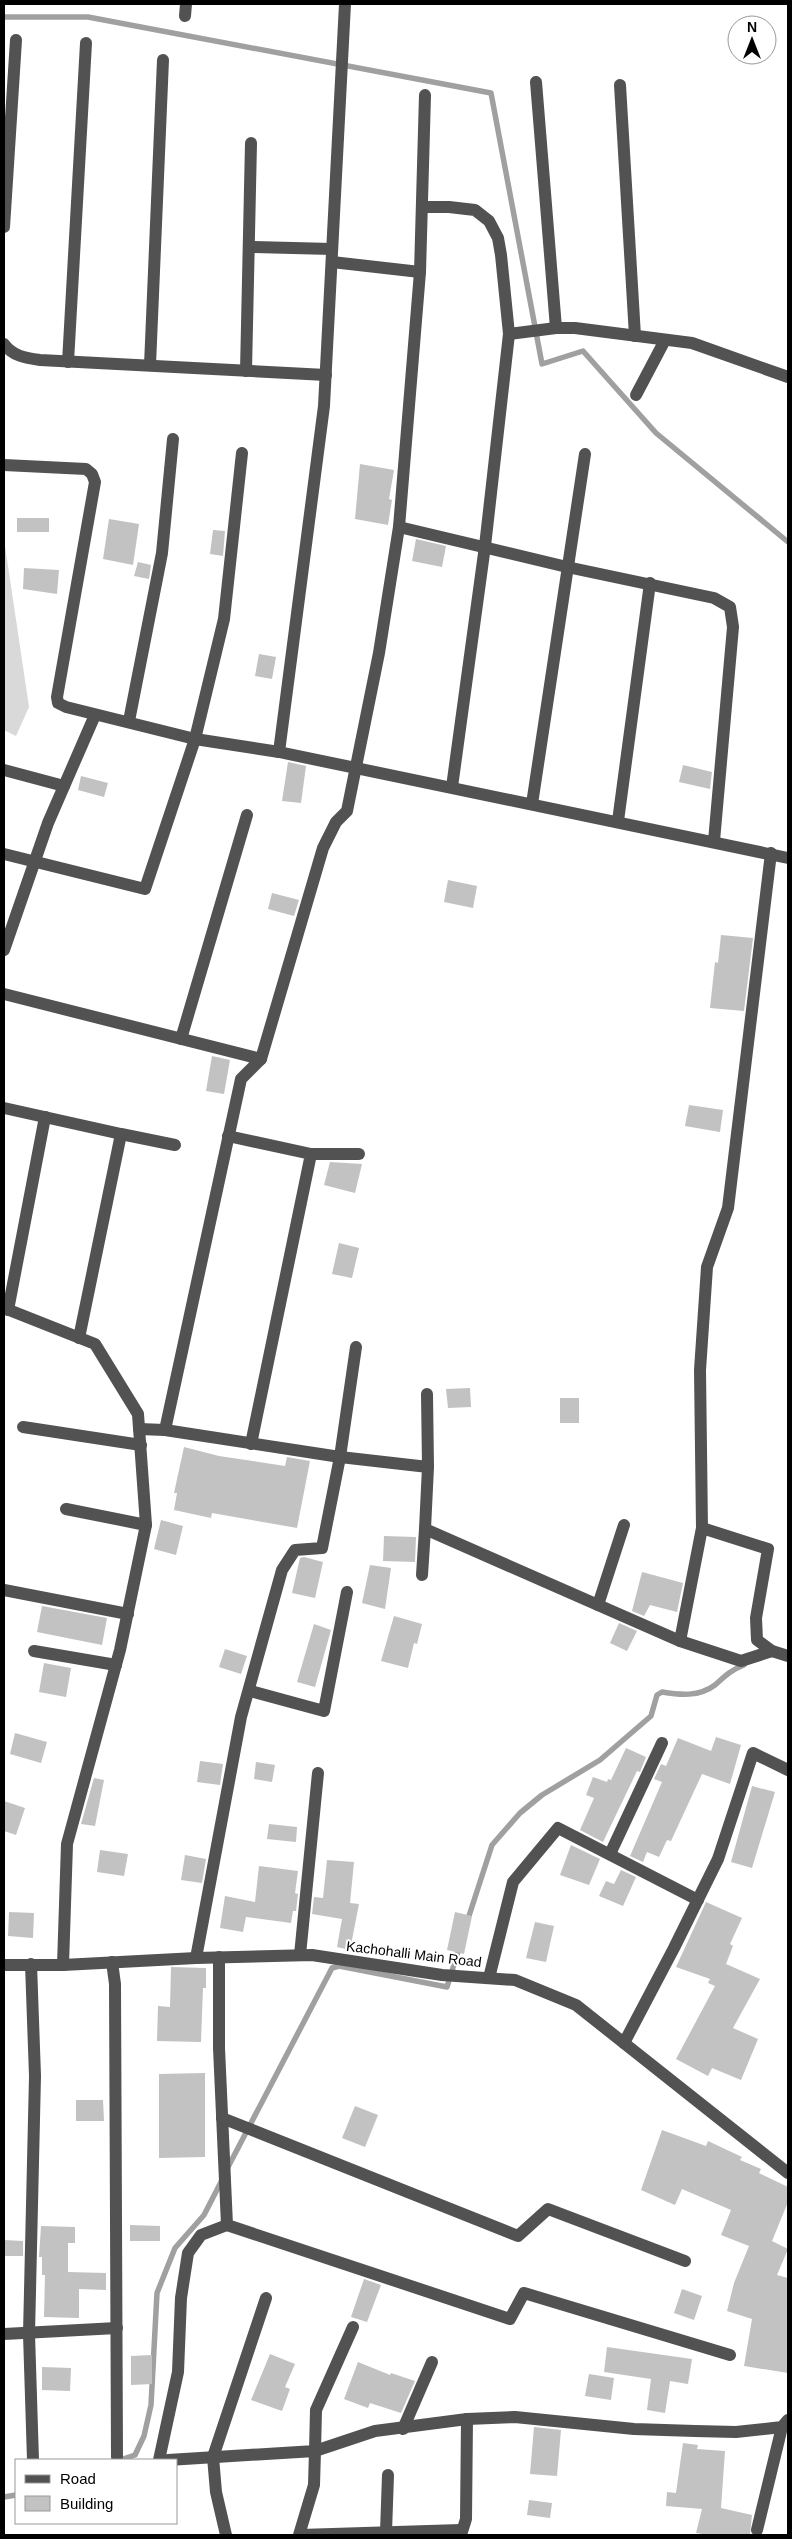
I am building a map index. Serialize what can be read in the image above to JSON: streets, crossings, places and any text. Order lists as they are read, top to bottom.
{
  "streets": {
    "street": ["Kachohalli Main Road"]
  },
  "legend": ["Road", "Building"],
  "north": "top"
}
